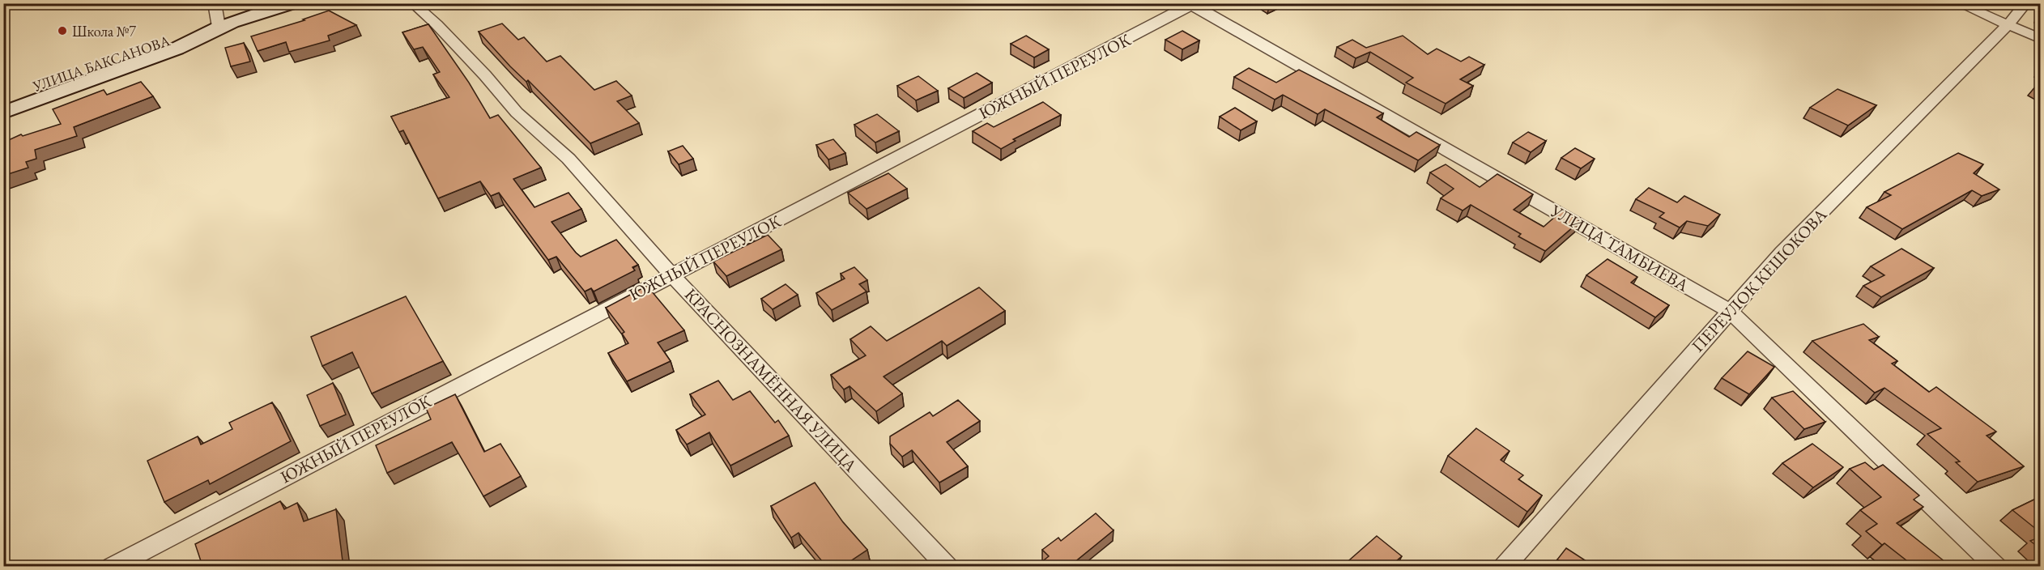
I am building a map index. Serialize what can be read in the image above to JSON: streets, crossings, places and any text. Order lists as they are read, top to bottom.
{
  "streets": {
    "main road": ["УЛИЦА БАКСАНОВА"],
    "street": [
      "ЮЖНЫЙ ПЕРЕУЛОК",
      "УЛИЦА ТАМБИЕВА",
      "ПЕРЕУЛОК КЕШОКОВА",
      "КРАСНОЗНАМЁННАЯ УЛИЦА"
    ]
  },
  "crossings": [
    ["ЮЖНЫЙ ПЕРЕУЛОК", "УЛИЦА ТАМБИЕВА"],
    ["ЮЖНЫЙ ПЕРЕУЛОК", "КРАСНОЗНАМЁННАЯ УЛИЦА"],
    ["УЛИЦА ТАМБИЕВА", "ПЕРЕУЛОК КЕШОКОВА"]
  ],
  "places": ["Школа №7"]
}
